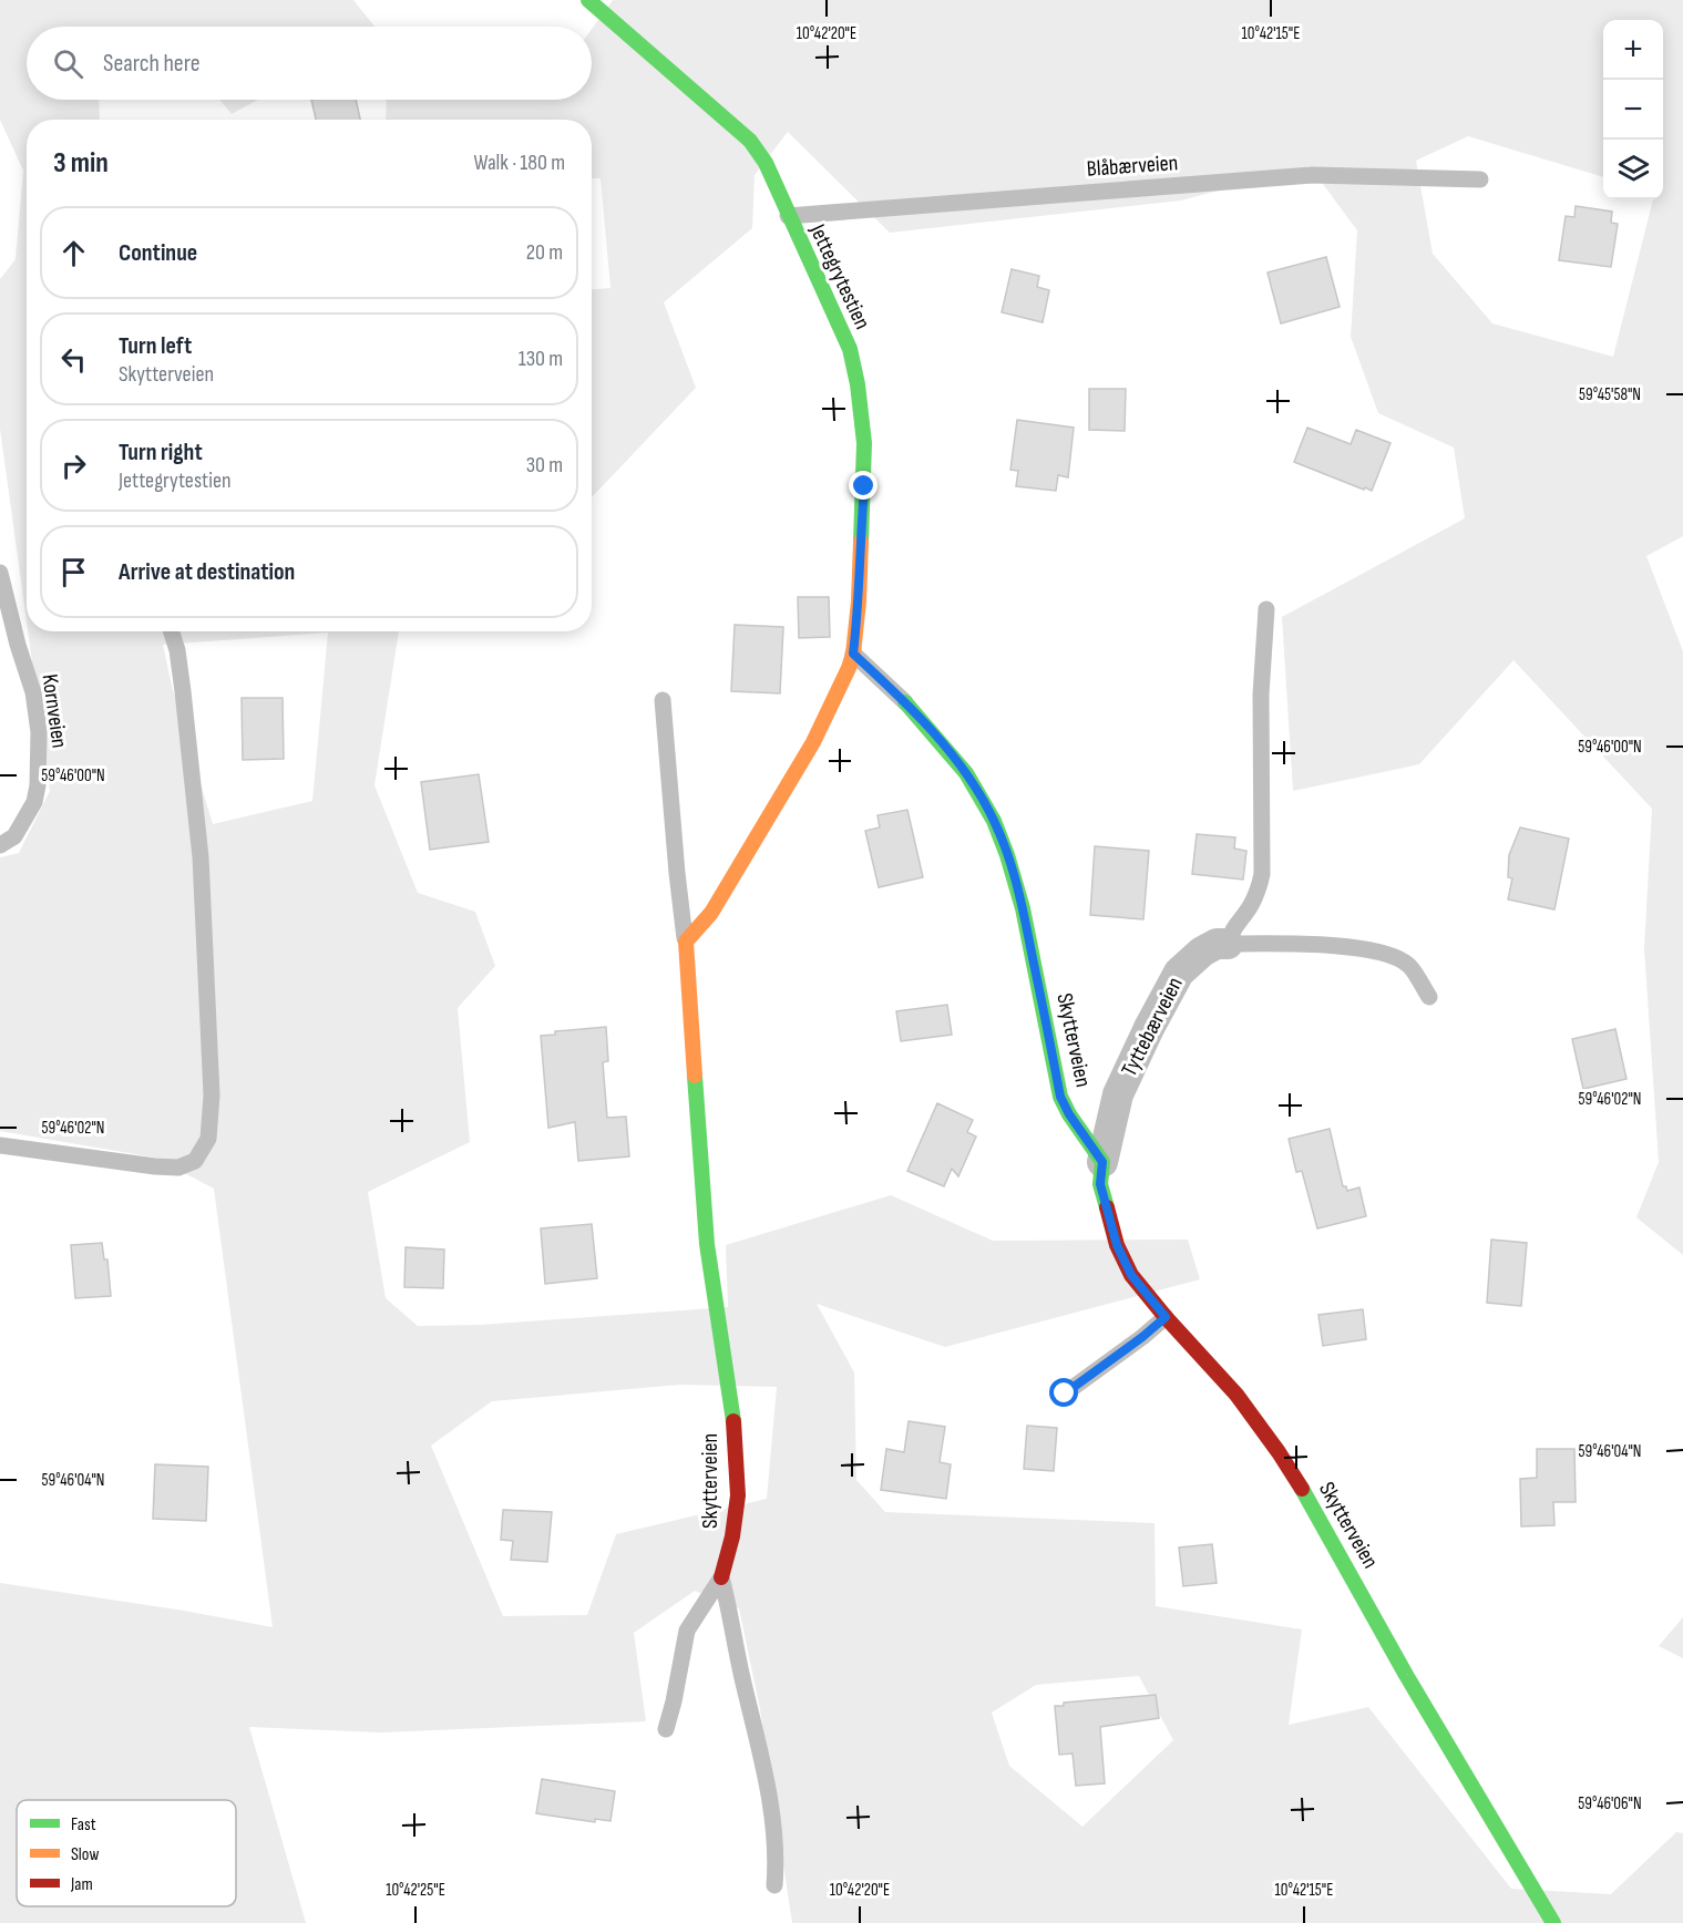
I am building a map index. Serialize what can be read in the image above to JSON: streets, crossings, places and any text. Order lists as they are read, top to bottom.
{
  "streets": {
    "street": ["Jettegrytestien", "Tyttebærveien", "Skytterveien"],
    "lane": ["Blåbærveien", "Kornveien"]
  },
  "crossings": [
    ["Blåbærveien", "Jettegrytestien"],
    ["Jettegrytestien", "Skytterveien"],
    ["Tyttebærveien", "Skytterveien"]
  ],
  "legend": ["Fast", "Slow", "Jam"],
  "page": {
    "map_buttons": ["+", "−"],
    "search": "Search here",
    "heading": ["3 min", "Walk · 180 m"],
    "list": [
      ["Continue", "20 m"],
      ["Turn left", "Skytterveien", "130 m"],
      ["Turn right", "Jettegrytestien", "30 m"],
      "Arrive at destination"
    ]
  },
  "coordinates": [
    "10°42'20\"E",
    "10°42'15\"E",
    "59°45'58\"N",
    "59°46'00\"N",
    "59°46'02\"N",
    "59°46'04\"N",
    "59°46'06\"N",
    "10°42'25\"E"
  ]
}
